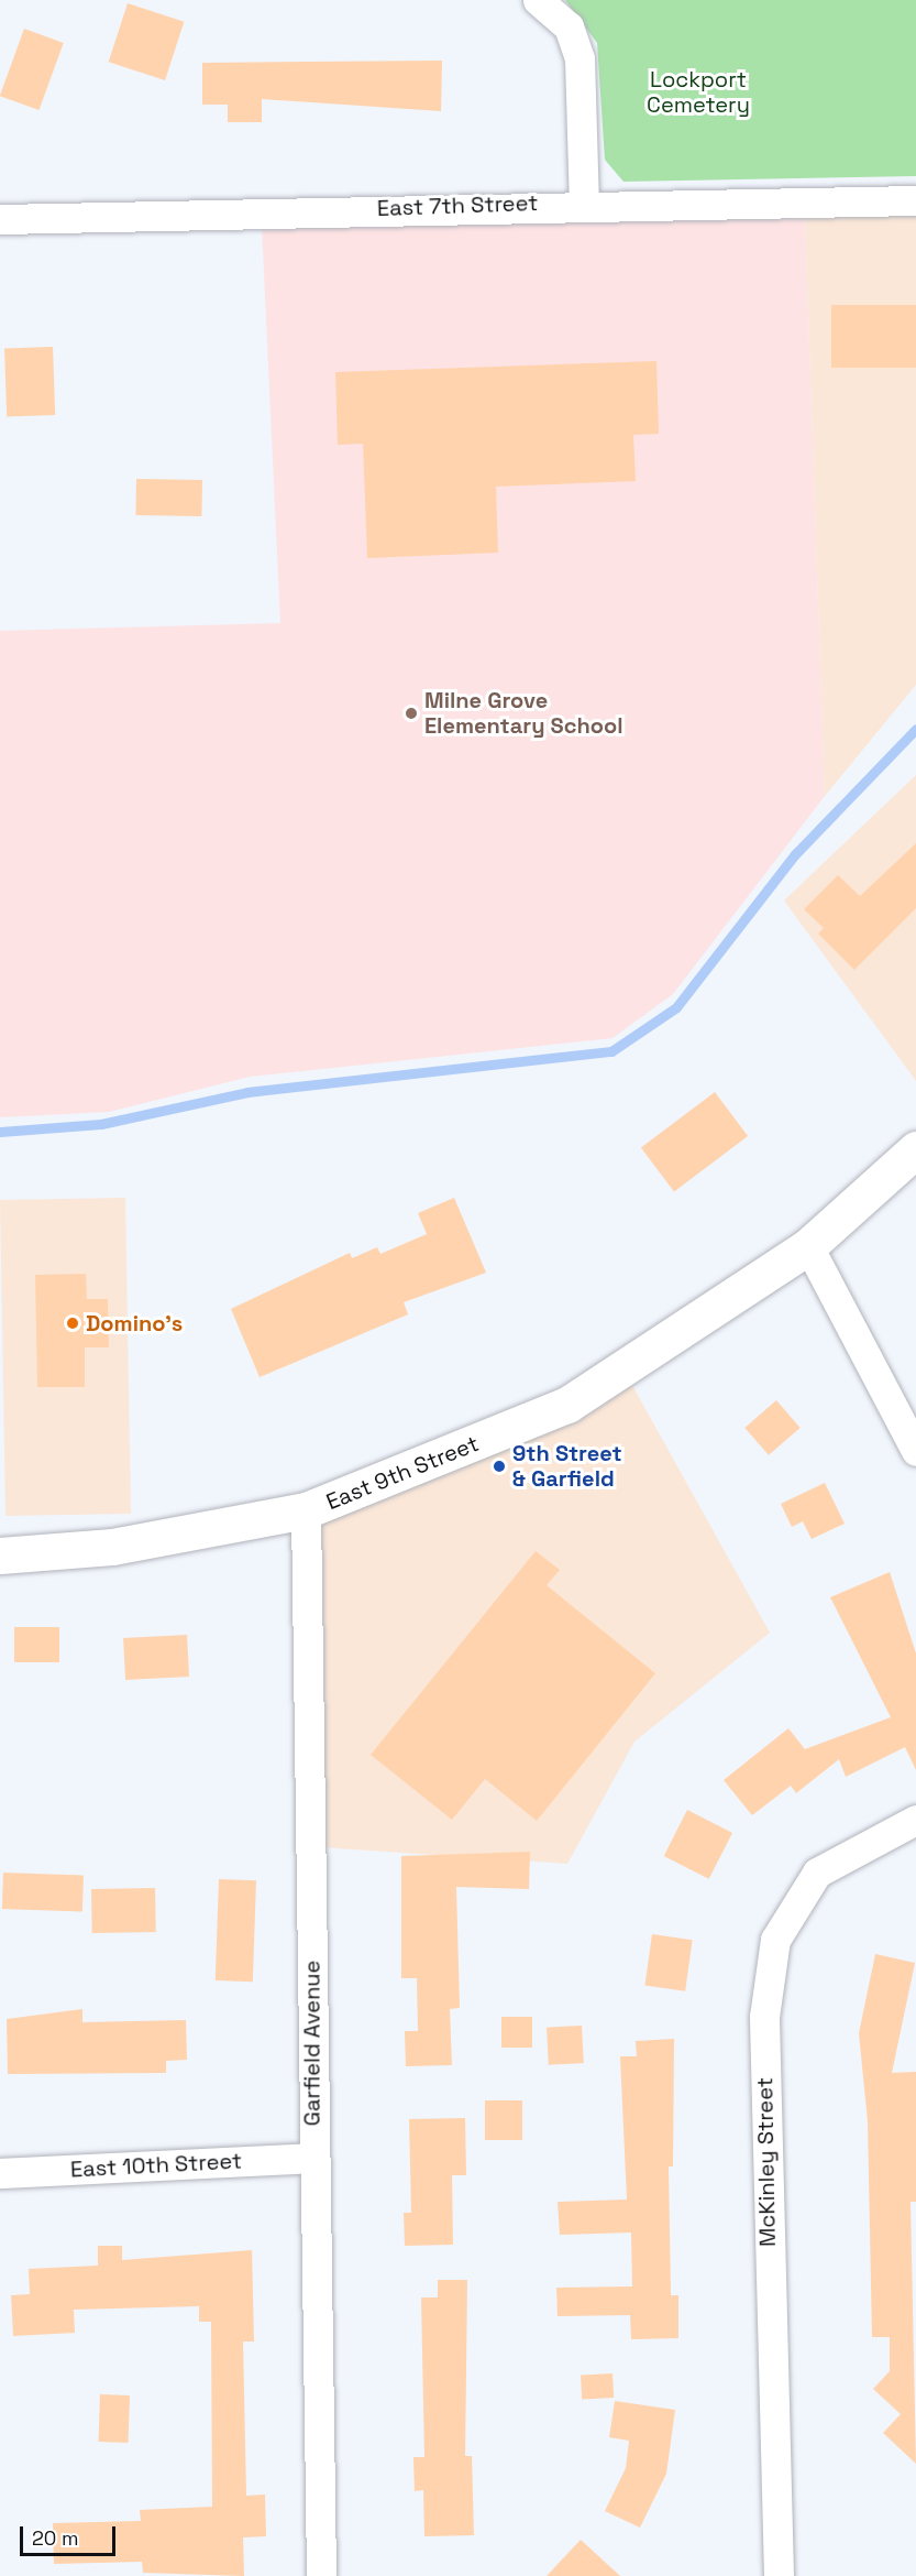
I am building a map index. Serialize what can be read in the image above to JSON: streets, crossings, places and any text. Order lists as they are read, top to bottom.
{
  "streets": {
    "main road": ["East 9th Street"],
    "street": [
      "East 7th Street",
      "Garfield Avenue",
      "McKinley Street",
      "East 10th Street"
    ]
  },
  "crossings": [
    ["East 9th Street", "Garfield Avenue"],
    ["Garfield Avenue", "East 10th Street"]
  ],
  "parks": ["Lockport Cemetery"],
  "places": ["Milne Grove Elementary School", "Domino's", "9th Street & Garfield"],
  "scale_bar": "20 m"
}
